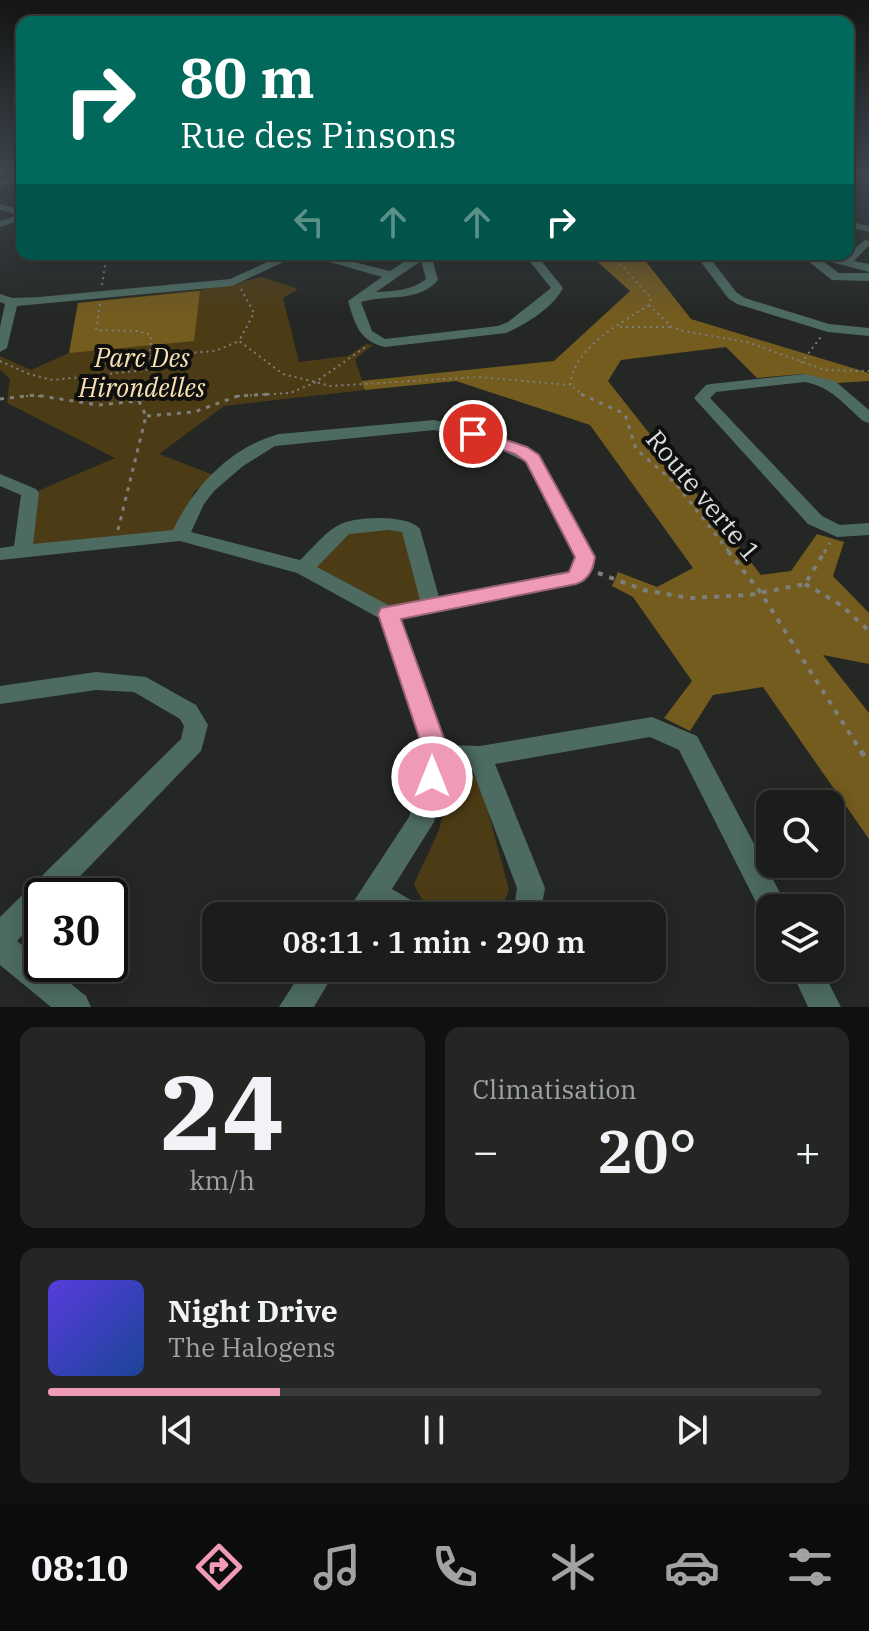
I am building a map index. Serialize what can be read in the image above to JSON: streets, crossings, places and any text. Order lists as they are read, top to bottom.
{
  "streets": {
    "path": ["Route verte 1"]
  },
  "parks": ["Parc Des Hirondelles"],
  "page": {
    "turn": ["80 m", "Rue des Pinsons"],
    "limit": "30",
    "trip": "08:11 · 1 min · 290 m",
    "tile": [
      ["24", "km/h"],
      "Climatisation"
    ],
    "heat": ["−", "20°", "+"],
    "song": ["Night Drive", "The Halogens"],
    "tabs": "08:10"
  }
}
